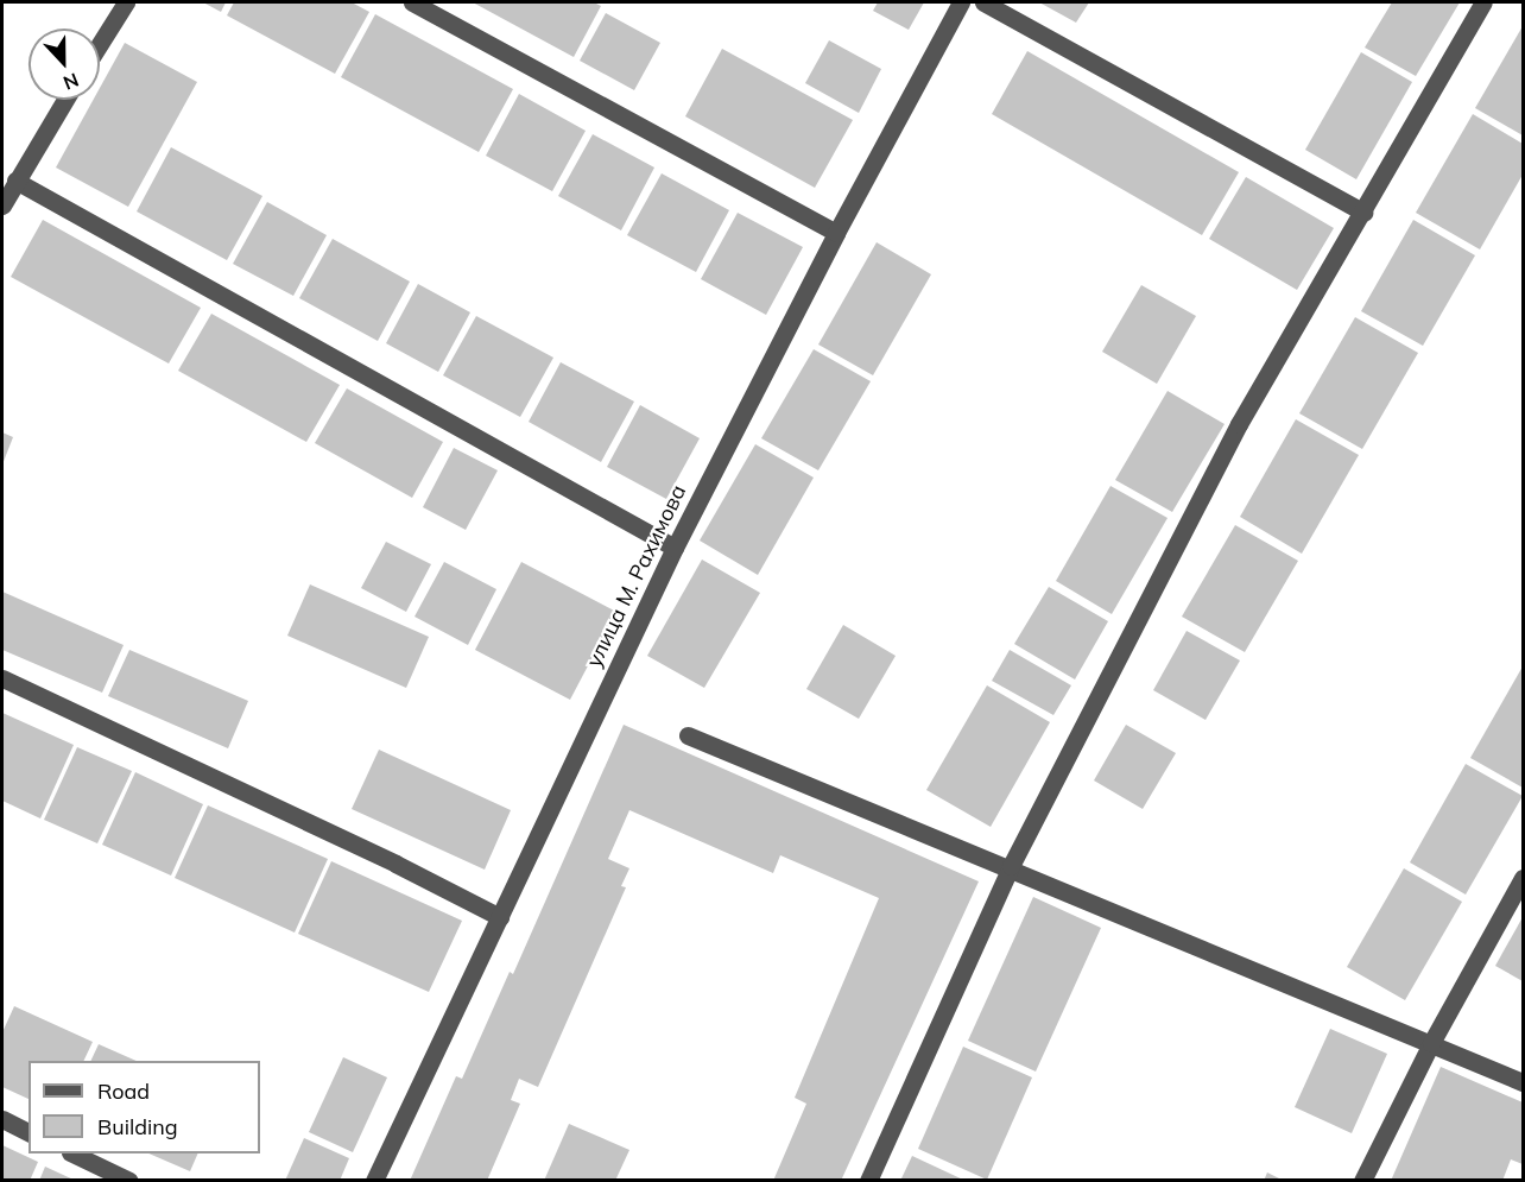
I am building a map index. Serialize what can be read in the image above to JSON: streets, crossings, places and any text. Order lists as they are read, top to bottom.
{
  "streets": {
    "street": ["улица М. Рахимова"]
  },
  "legend": ["Road", "Building"],
  "north": "bottom"
}
